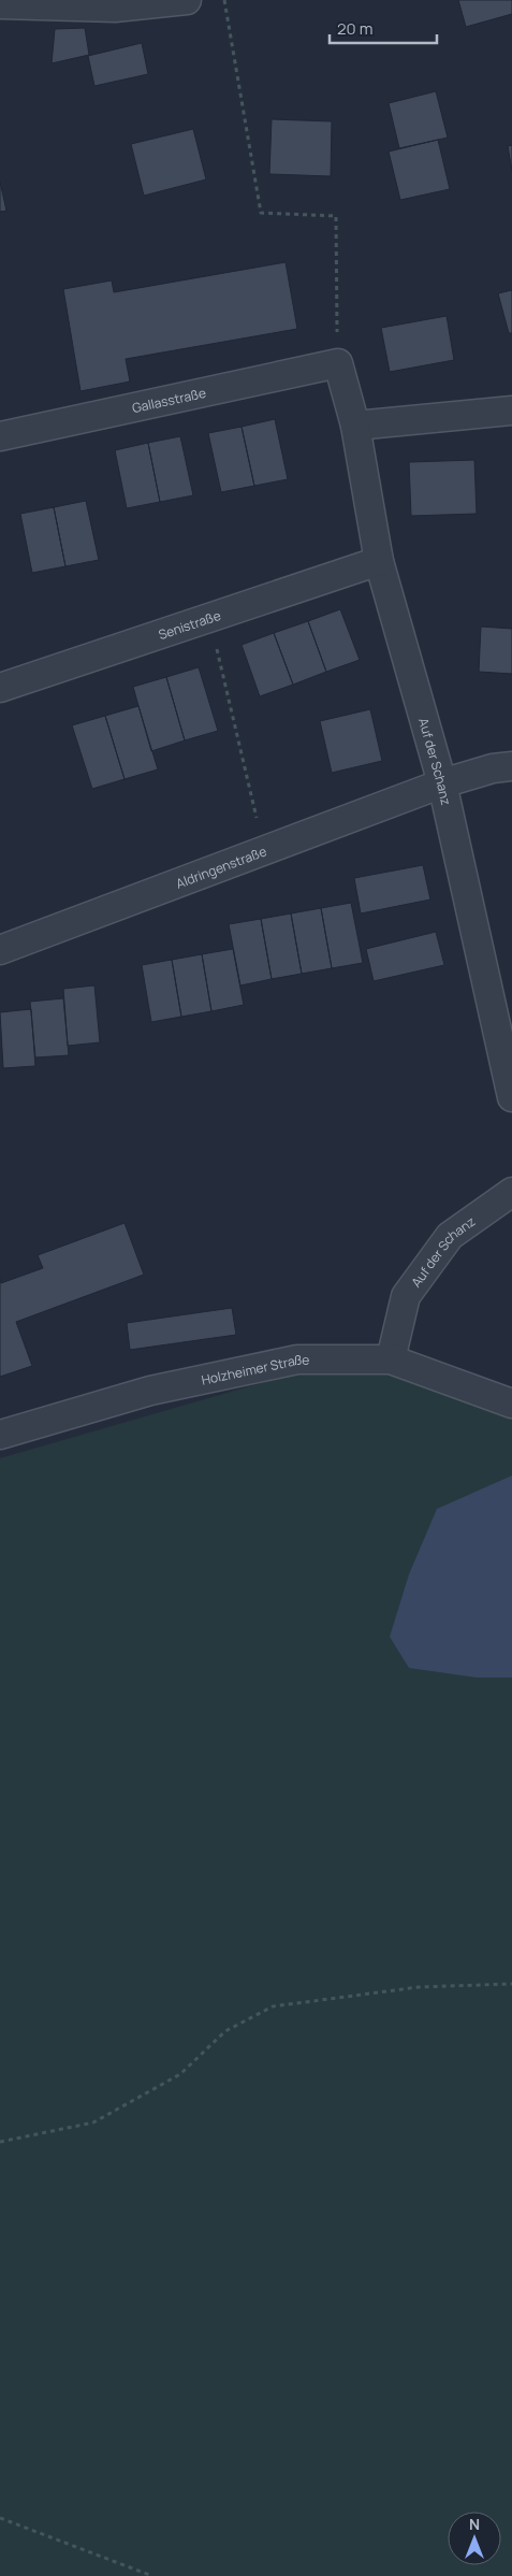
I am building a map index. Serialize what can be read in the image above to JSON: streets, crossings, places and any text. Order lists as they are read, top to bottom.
{
  "streets": {
    "street": [
      "Gallasstraße",
      "Senistraße",
      "Auf der Schanz",
      "Aldringenstraße",
      "Holzheimer Straße"
    ]
  },
  "crossings": [
    ["Gallasstraße", "Auf der Schanz"],
    ["Senistraße", "Auf der Schanz"],
    ["Auf der Schanz", "Aldringenstraße"],
    ["Auf der Schanz", "Holzheimer Straße"]
  ],
  "scale_bar": "20 m",
  "north": "top"
}
